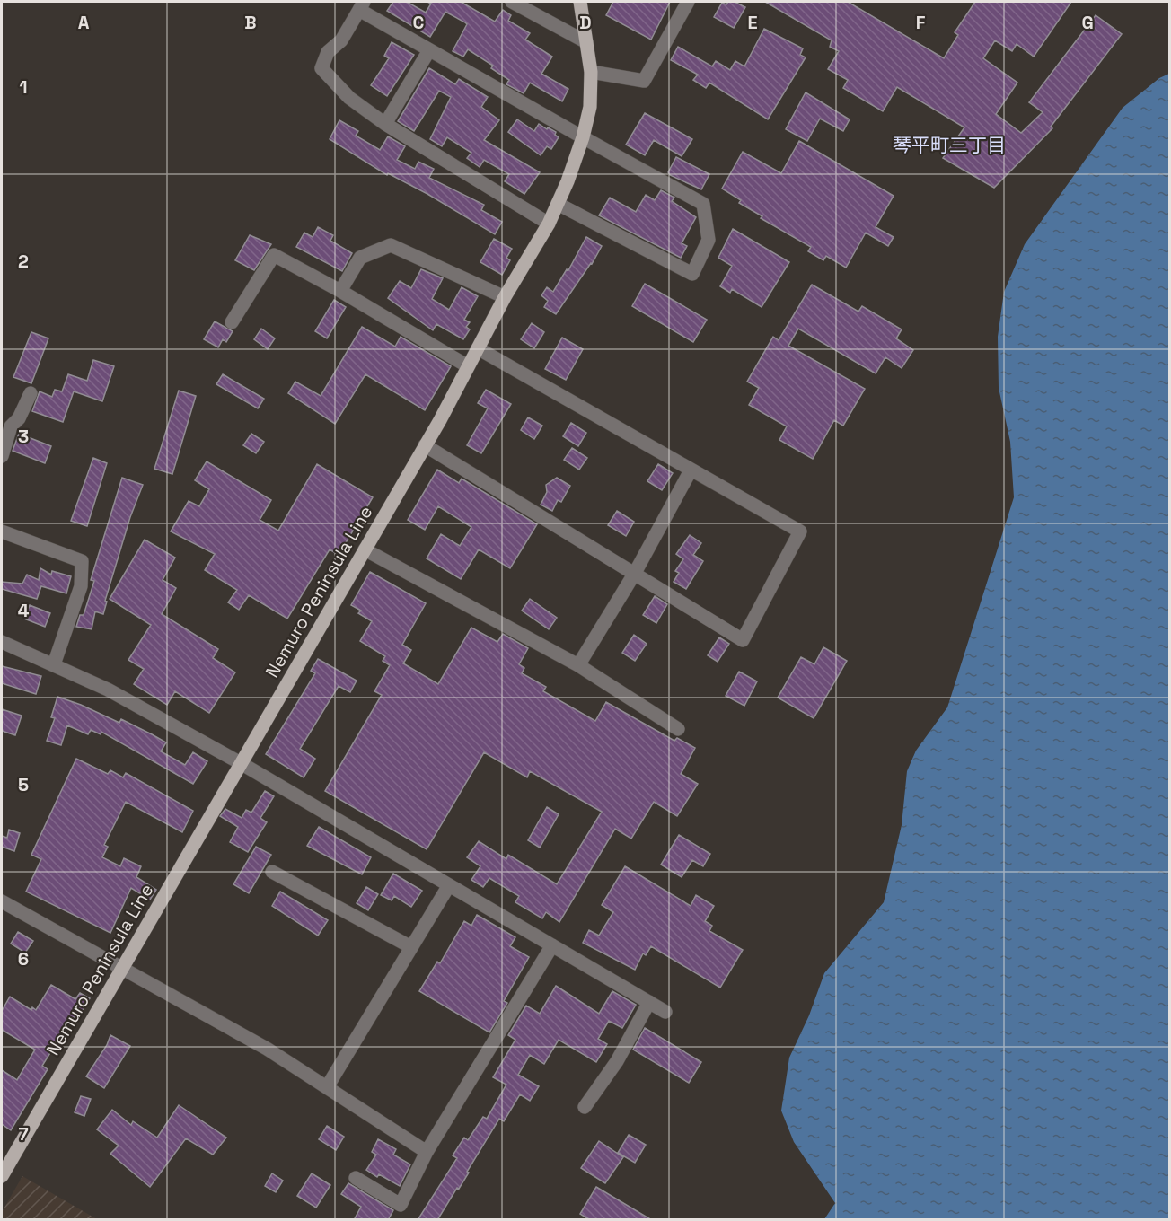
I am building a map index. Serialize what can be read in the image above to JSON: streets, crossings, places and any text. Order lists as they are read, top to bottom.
{
  "streets": {
    "main road": ["Nemuro Peninsula Line"]
  },
  "districts": ["琴平町三丁目"],
  "grid": {
    "columns": [
      "A",
      "B",
      "C",
      "D",
      "E",
      "F",
      "G"
    ],
    "rows": [
      "1",
      "2",
      "3",
      "4",
      "5",
      "6",
      "7"
    ]
  }
}
